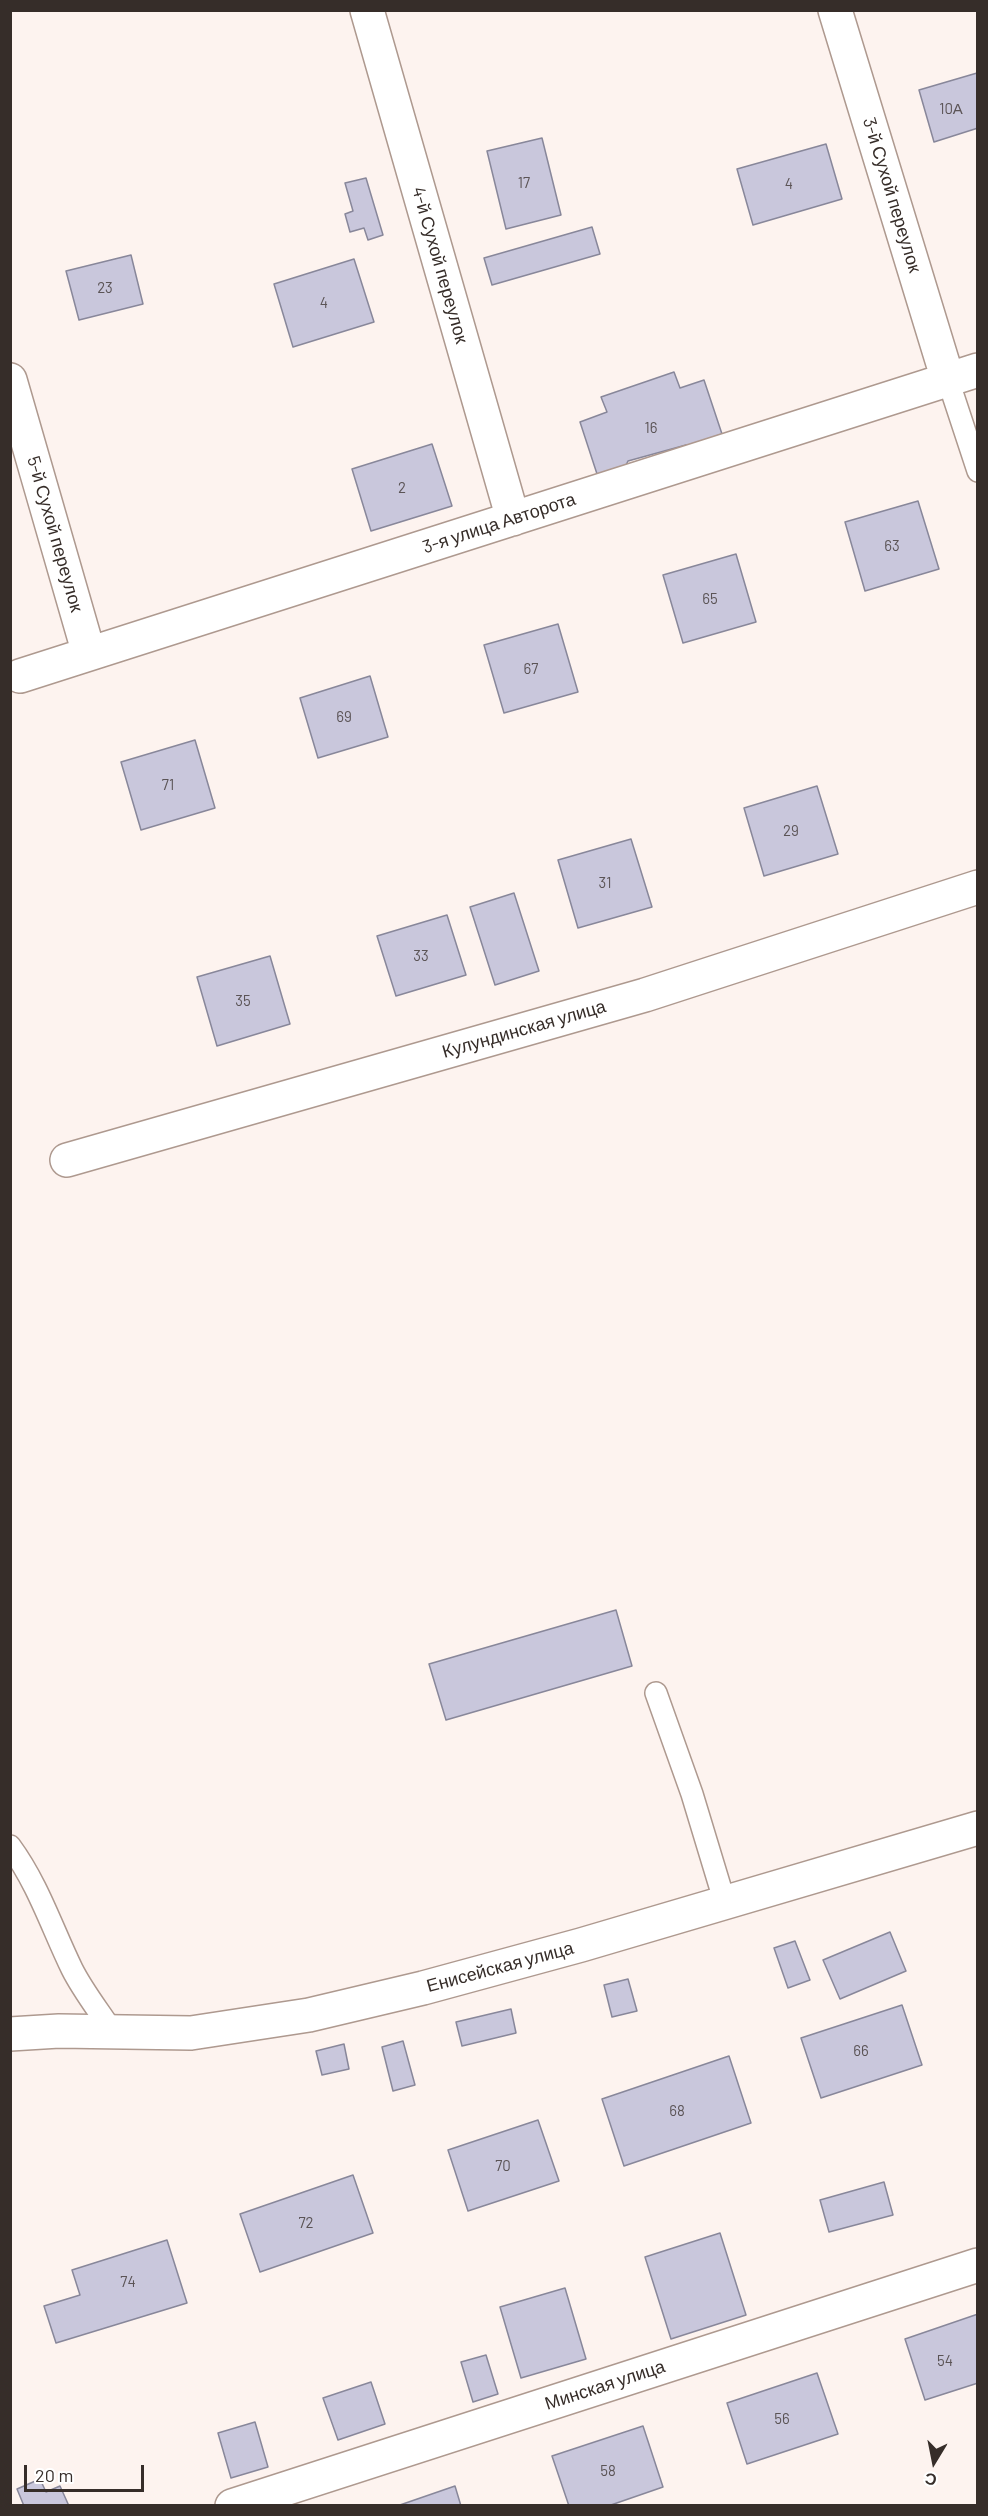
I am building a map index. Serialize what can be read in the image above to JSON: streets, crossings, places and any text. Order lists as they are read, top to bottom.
{
  "streets": {
    "street": [
      "3-й Сухой переулок",
      "4-й Сухой переулок",
      "3-я улица Авторота",
      "5-й Сухой переулок",
      "Кулундинская улица",
      "Енисейская улица",
      "Минская улица"
    ]
  },
  "crossings": [
    ["3-й Сухой переулок", "3-я улица Авторота"],
    ["4-й Сухой переулок", "3-я улица Авторота"],
    ["3-я улица Авторота", "5-й Сухой переулок"]
  ],
  "house_numbers": [
    "10А",
    "17",
    "4",
    "23",
    "4",
    "16",
    "2",
    "63",
    "65",
    "67",
    "69",
    "71",
    "29",
    "31",
    "33",
    "35",
    "66",
    "68",
    "70",
    "72",
    "74",
    "54",
    "56",
    "58"
  ],
  "scale_bar": "20 m",
  "north": "bottom"
}
